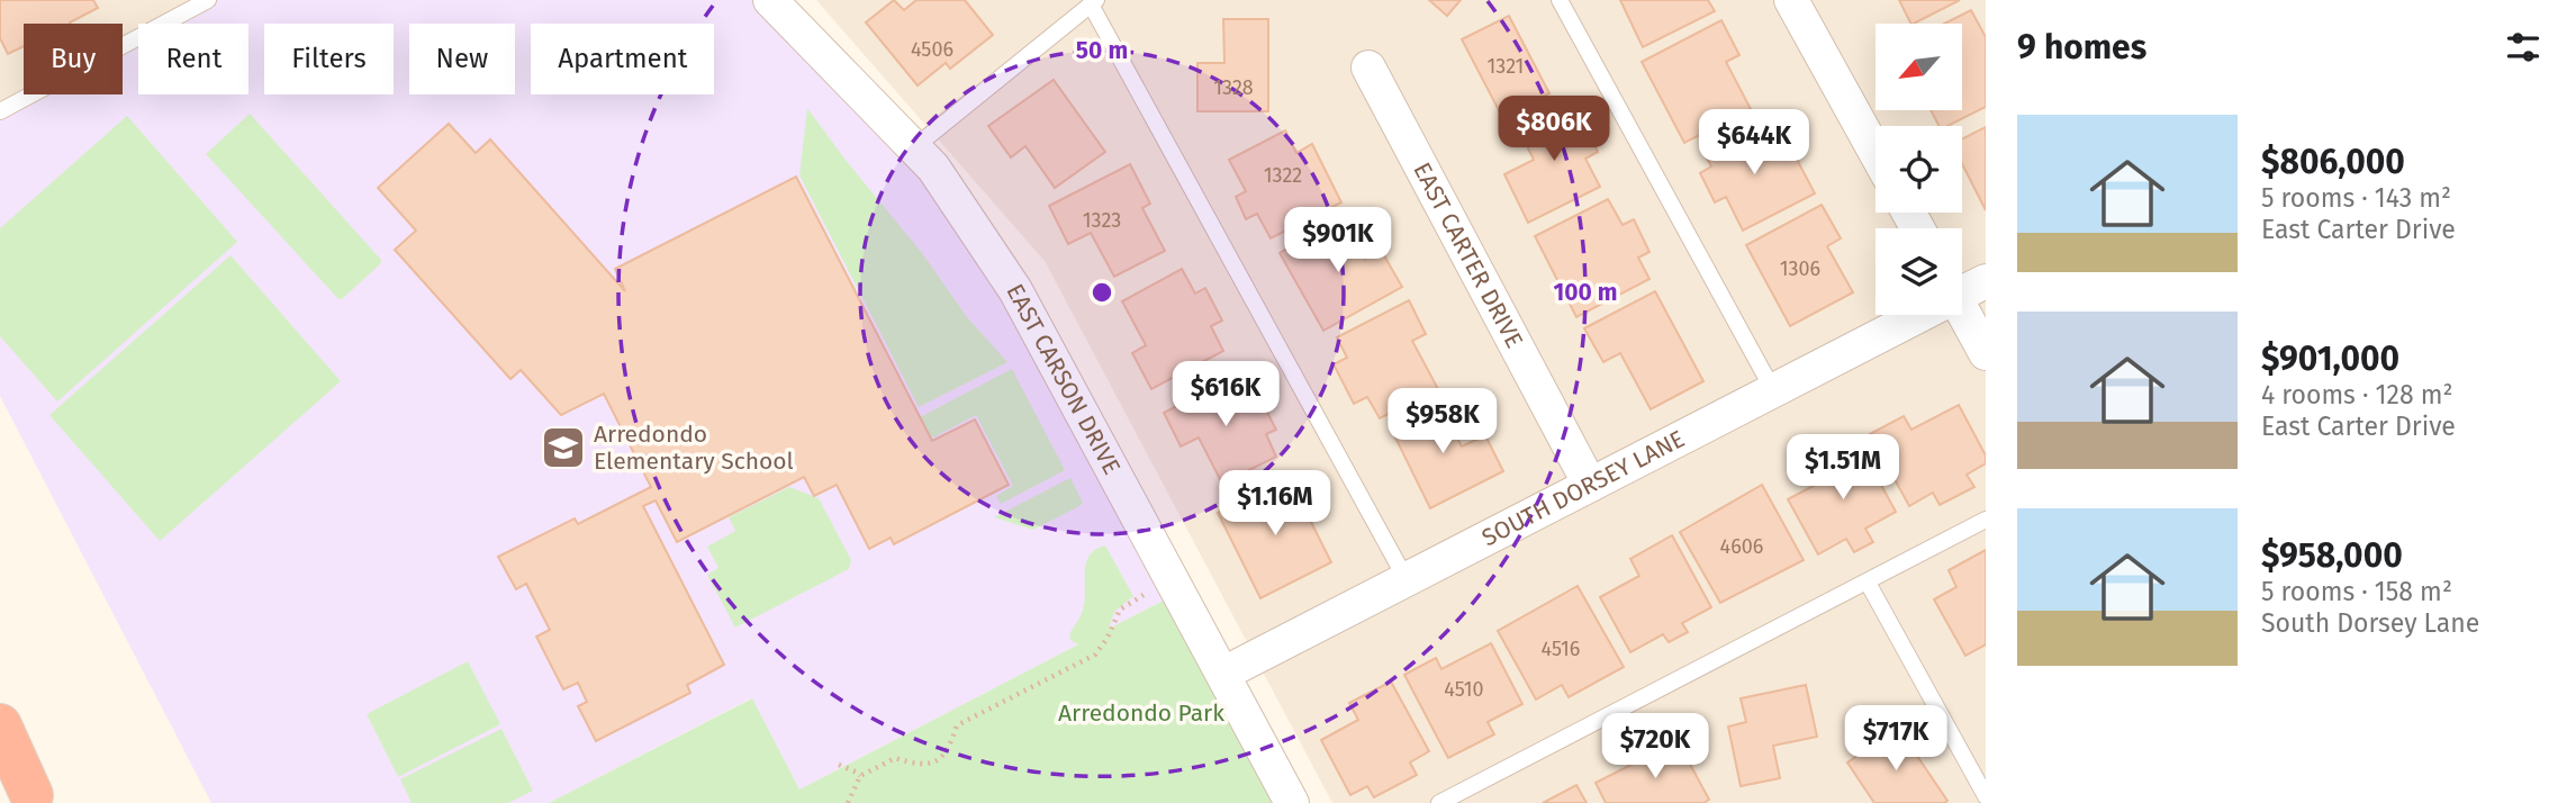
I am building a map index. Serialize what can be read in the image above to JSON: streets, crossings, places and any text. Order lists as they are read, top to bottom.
{
  "streets": {
    "street": ["EAST CARTER DRIVE", "EAST CARSON DRIVE", "SOUTH DORSEY LANE"]
  },
  "crossings": [
    ["EAST CARTER DRIVE", "SOUTH DORSEY LANE"],
    ["EAST CARSON DRIVE", "SOUTH DORSEY LANE"]
  ],
  "parks": ["Arredondo Park"],
  "places": {
    "school or university": ["Arredondo Elementary School"]
  },
  "house_numbers": [
    "4506",
    "1321",
    "1328",
    "1322",
    "1323",
    "1306",
    "4606",
    "4516",
    "4510"
  ],
  "north": "bottom left",
  "page": {
    "heading": "9 homes",
    "chip": [
      "Buy",
      "Rent",
      "Filters",
      "New",
      "Apartment"
    ],
    "list": [
      {
        "name": "$806,000",
        "note": "5 rooms · 143 m² · East Carter Drive"
      },
      {
        "name": "$901,000",
        "note": "4 rooms · 128 m² · East Carter Drive"
      },
      {
        "name": "$958,000",
        "note": "5 rooms · 158 m² · South Dorsey Lane"
      }
    ],
    "price": [
      "$806K",
      "$644K",
      "$901K",
      "$616K",
      "$958K",
      "$1.51M",
      "$1.16M",
      "$717K",
      "$720K"
    ]
  },
  "rings": ["50 m", "100 m"]
}
